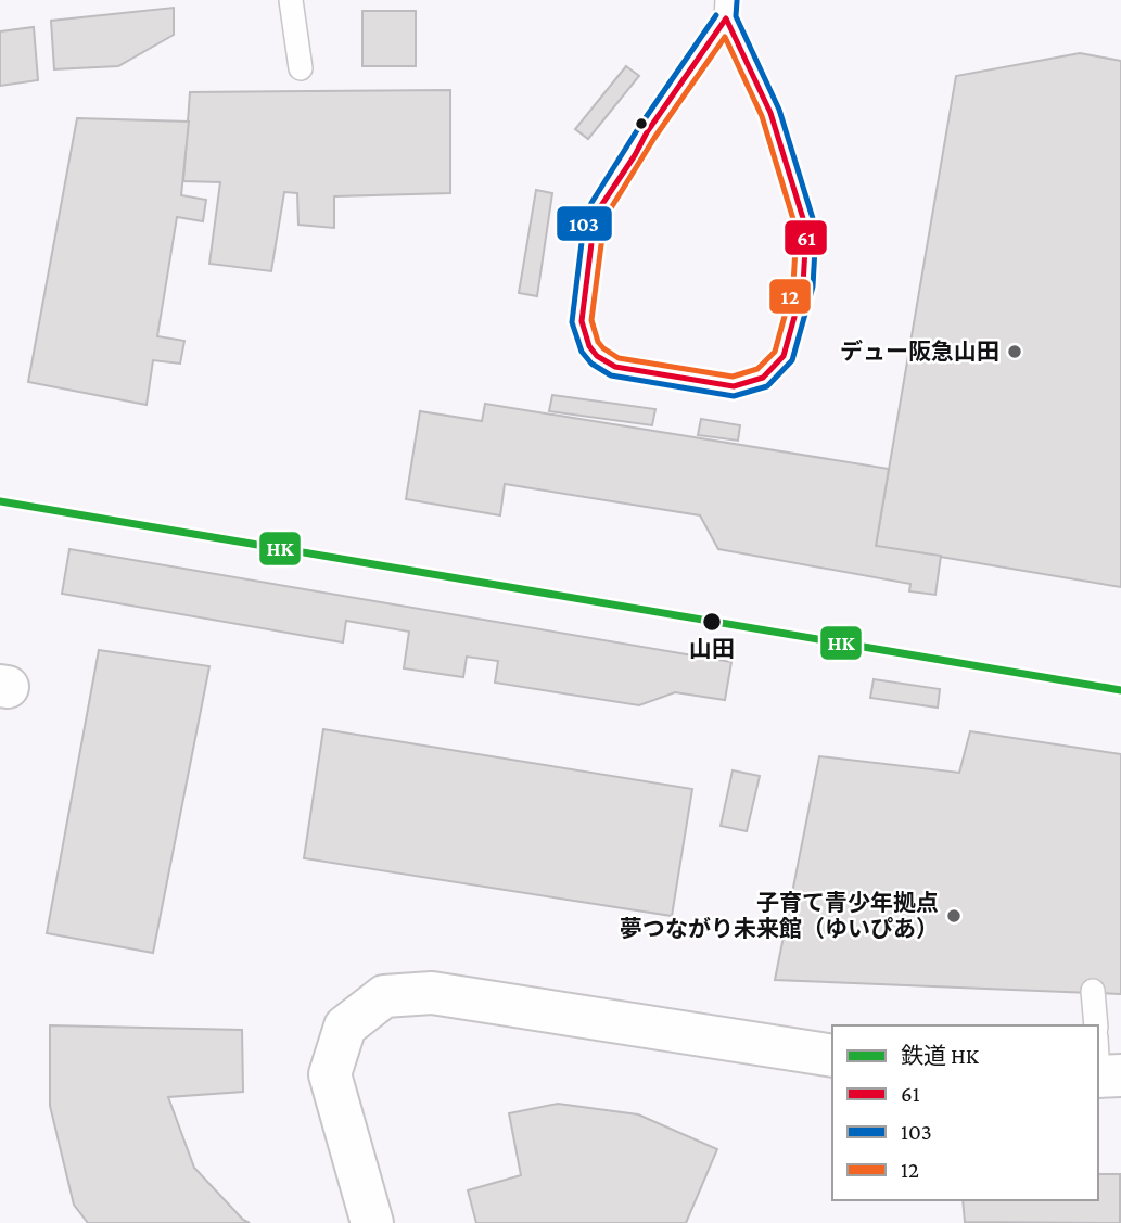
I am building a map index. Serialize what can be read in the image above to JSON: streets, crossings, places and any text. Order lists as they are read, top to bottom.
{
  "places": ["デュー阪急山田", "山田", "子育て青少年拠点 夢つながり未来館（ゆいぴあ）"],
  "lines": [
    "transit line 103",
    "transit line 61",
    "transit line 12",
    "rail line HK"
  ],
  "legend": [
    "鉄道 HK",
    "61",
    "103",
    "12"
  ]
}
